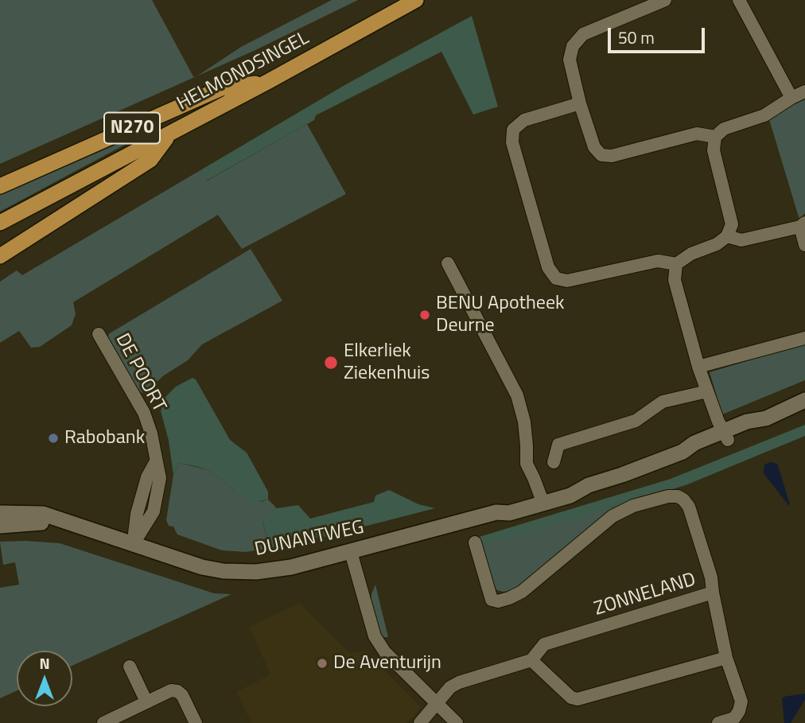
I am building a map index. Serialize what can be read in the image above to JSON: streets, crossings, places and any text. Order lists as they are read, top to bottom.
{
  "streets": {
    "main road": ["HELMONDSINGEL", "N270"],
    "street": ["DE POORT", "DUNANTWEG", "ZONNELAND"]
  },
  "crossings": [
    ["HELMONDSINGEL", "N270"],
    ["DE POORT", "DUNANTWEG"]
  ],
  "places": [
    "BENU Apotheek Deurne",
    "Elkerliek Ziekenhuis",
    "Rabobank",
    "De Aventurijn"
  ],
  "scale_bar": "50 m",
  "north": "top"
}
